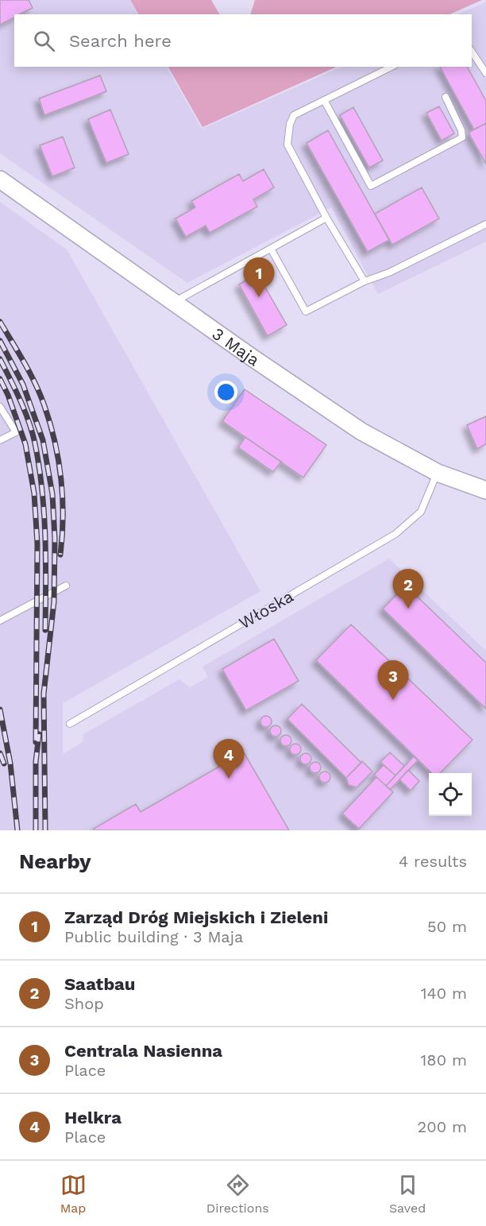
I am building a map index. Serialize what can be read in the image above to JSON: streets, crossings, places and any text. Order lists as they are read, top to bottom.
{
  "streets": {
    "street": ["3 Maja"],
    "lane": ["Włoska"]
  },
  "crossings": [
    ["3 Maja", "Włoska"]
  ],
  "page": {
    "search": "Search here",
    "pins": [
      "1",
      "2",
      "3",
      "4"
    ],
    "heading": ["Nearby", "4 results"],
    "list": [
      {
        "mark": "1",
        "name": "Zarząd Dróg Miejskich i Zieleni",
        "note": "Public building · 3 Maja",
        "value": "50 m"
      },
      {
        "mark": "2",
        "name": "Saatbau",
        "note": "Shop",
        "value": "140 m"
      },
      {
        "mark": "3",
        "name": "Centrala Nasienna",
        "note": "Place",
        "value": "180 m"
      },
      {
        "mark": "4",
        "name": "Helkra",
        "note": "Place",
        "value": "200 m"
      }
    ],
    "nav": ["Map", "Directions", "Saved"]
  }
}
